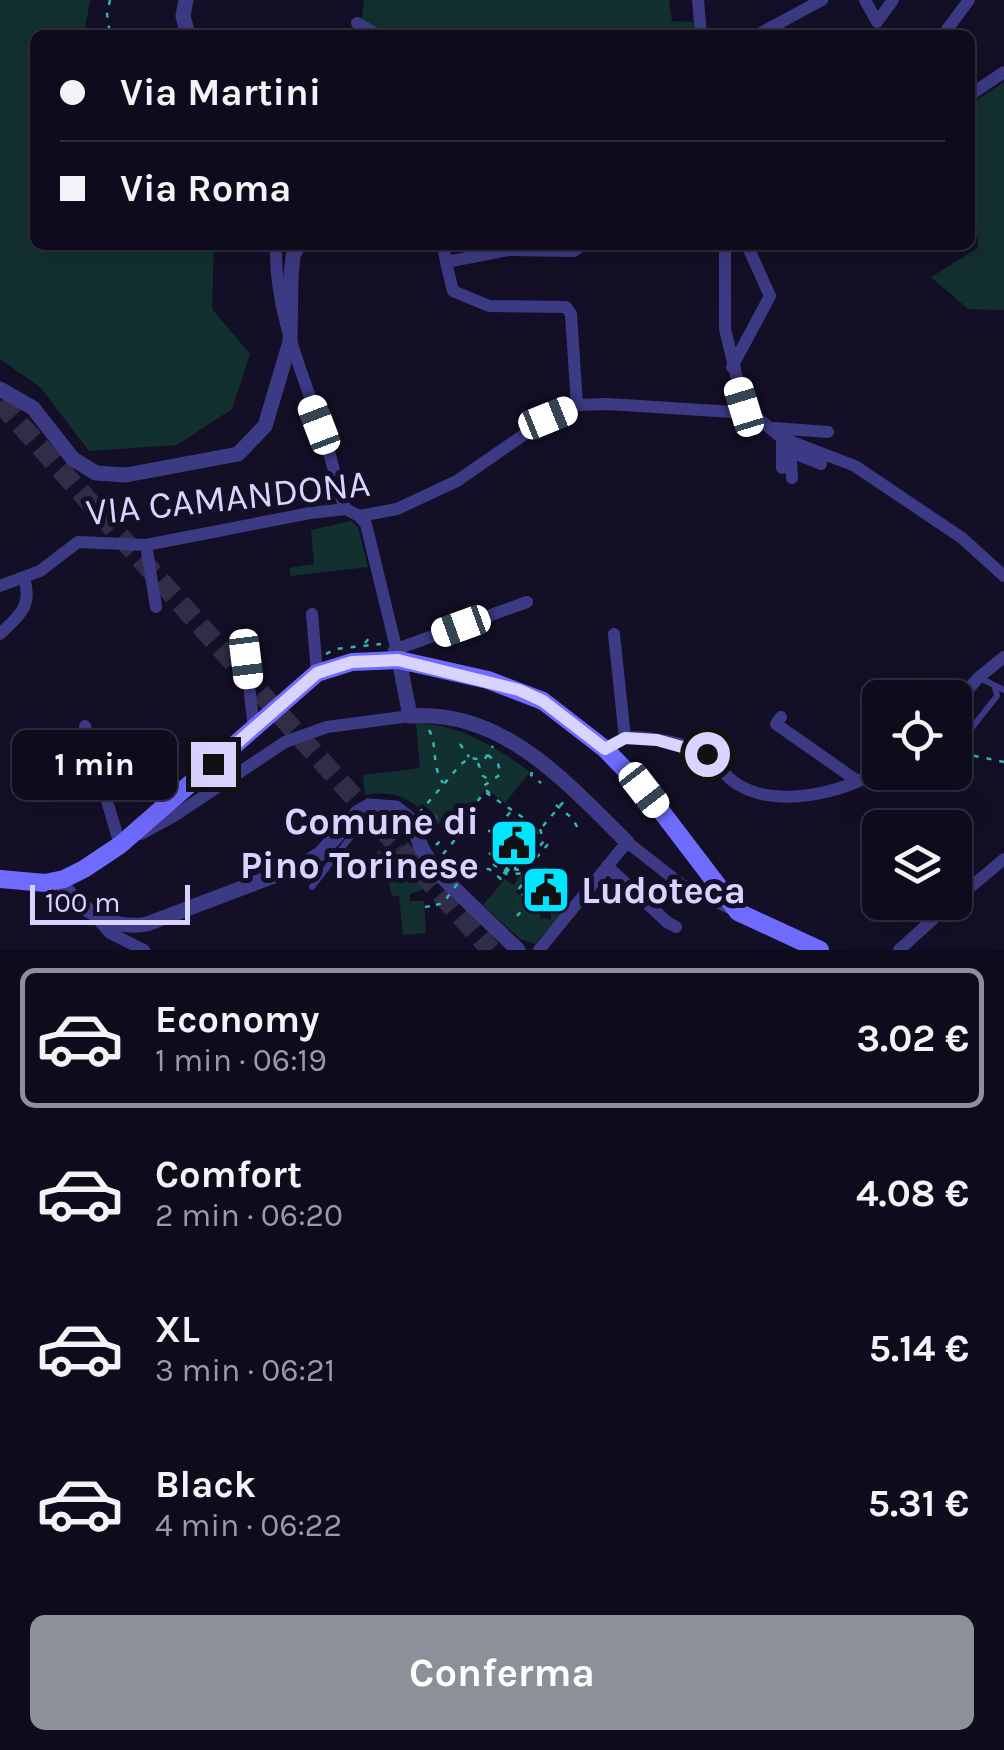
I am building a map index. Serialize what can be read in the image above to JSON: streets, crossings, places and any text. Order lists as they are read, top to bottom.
{
  "streets": {
    "street": ["VIA CAMANDONA"]
  },
  "places": {
    "public building": ["Comune di Pino Torinese", "Ludoteca"]
  },
  "scale_bar": "100 m",
  "page": {
    "banner": ["Via Martini", "Via Roma"],
    "bubble": "1 min",
    "scale": "100 m",
    "list": [
      {
        "name": "Economy",
        "note": "1 min · 06:19",
        "value": "3.02 €"
      },
      {
        "name": "Comfort",
        "note": "2 min · 06:20",
        "value": "4.08 €"
      },
      {
        "name": "XL",
        "note": "3 min · 06:21",
        "value": "5.14 €"
      },
      {
        "name": "Black",
        "note": "4 min · 06:22",
        "value": "5.31 €"
      }
    ],
    "buttons": "Conferma"
  }
}
